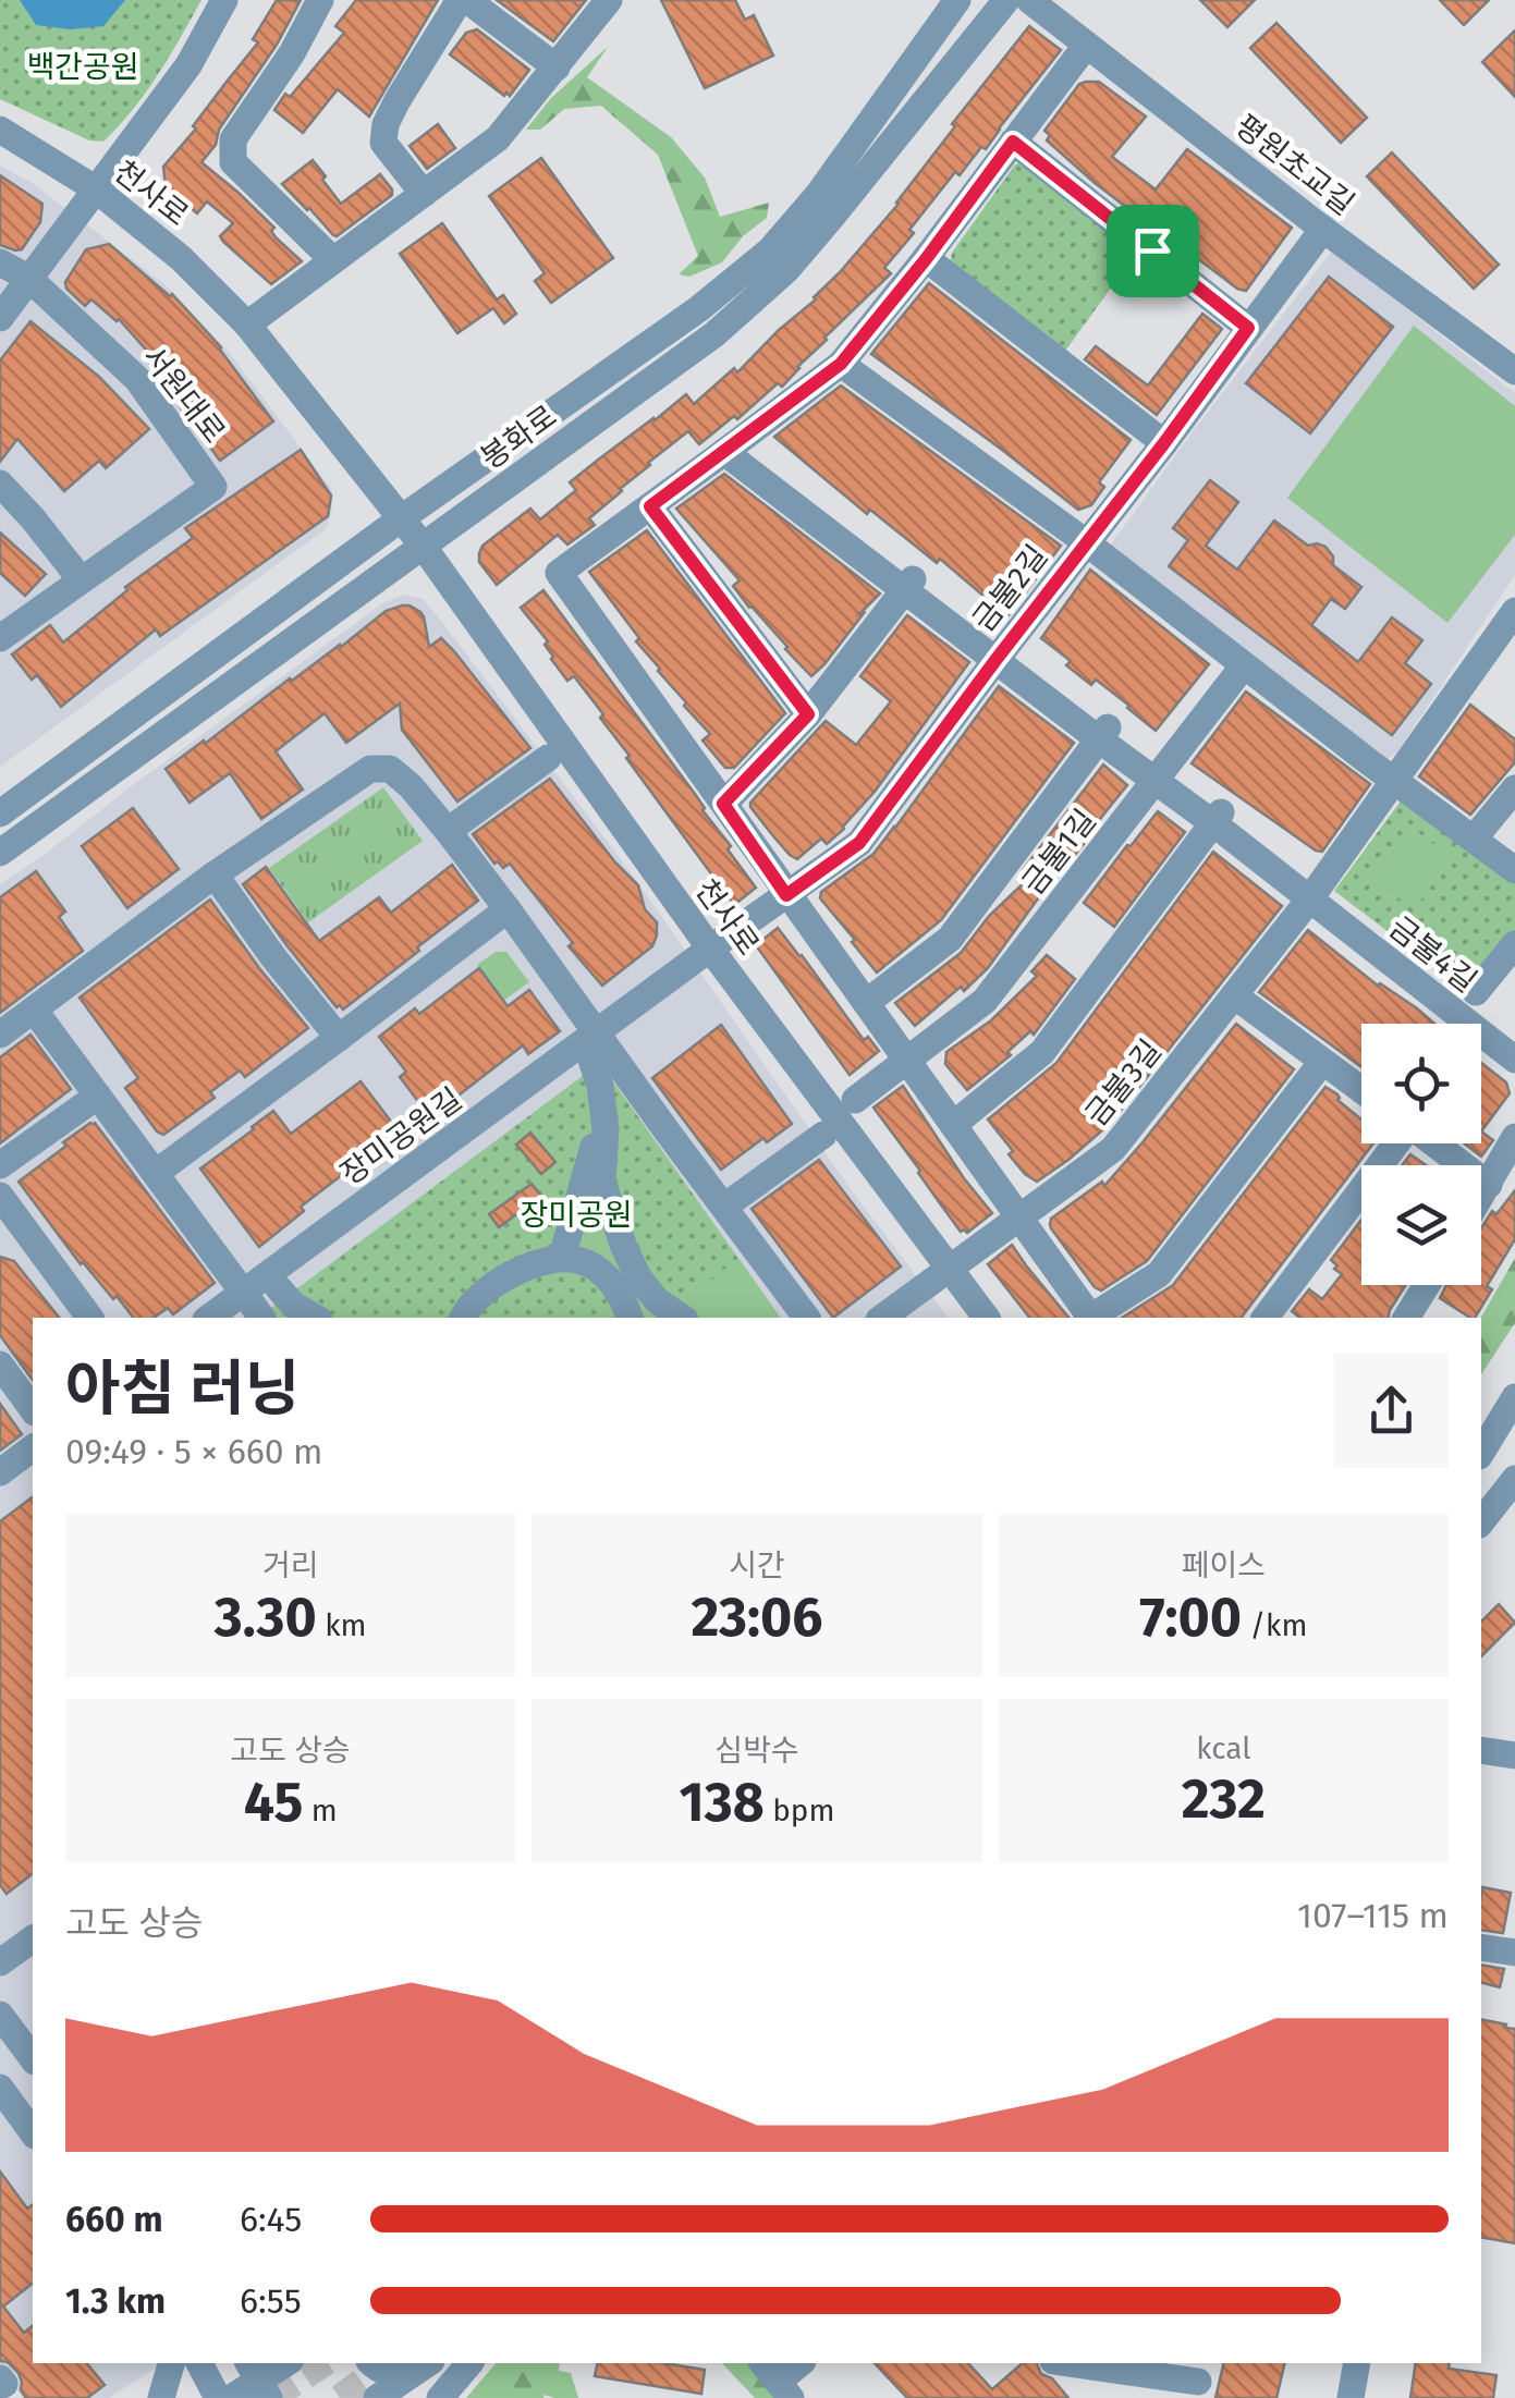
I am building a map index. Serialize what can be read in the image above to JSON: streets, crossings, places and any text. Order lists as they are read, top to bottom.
{
  "streets": {
    "street": [
      "평원초교길",
      "천사로",
      "서원대로",
      "봉화로",
      "금불2길",
      "금불1길",
      "금불4길",
      "금불3길",
      "장미공원길"
    ]
  },
  "crossings": [
    ["평원초교길", "금불2길"],
    ["천사로", "봉화로"],
    ["천사로", "금불2길"],
    ["천사로", "금불3길"],
    ["천사로", "장미공원길"],
    ["금불2길", "장미공원길"],
    ["금불4길", "금불3길"]
  ],
  "parks": ["백간공원", "장미공원"],
  "page": {
    "heading": ["아침 러닝", "09:49 · 5 × 660 m"],
    "stats": [
      ["거리", "3.30 km"],
      ["시간", "23:06"],
      ["페이스", "7:00 /km"],
      ["고도 상승", "45 m"],
      ["심박수", "138 bpm"],
      ["kcal", "232"]
    ],
    "chart": ["고도 상승", "107–115 m"],
    "list": [
      {
        "name": "660 m",
        "note": "6:45"
      },
      {
        "name": "1.3 km",
        "note": "6:55"
      }
    ]
  }
}
